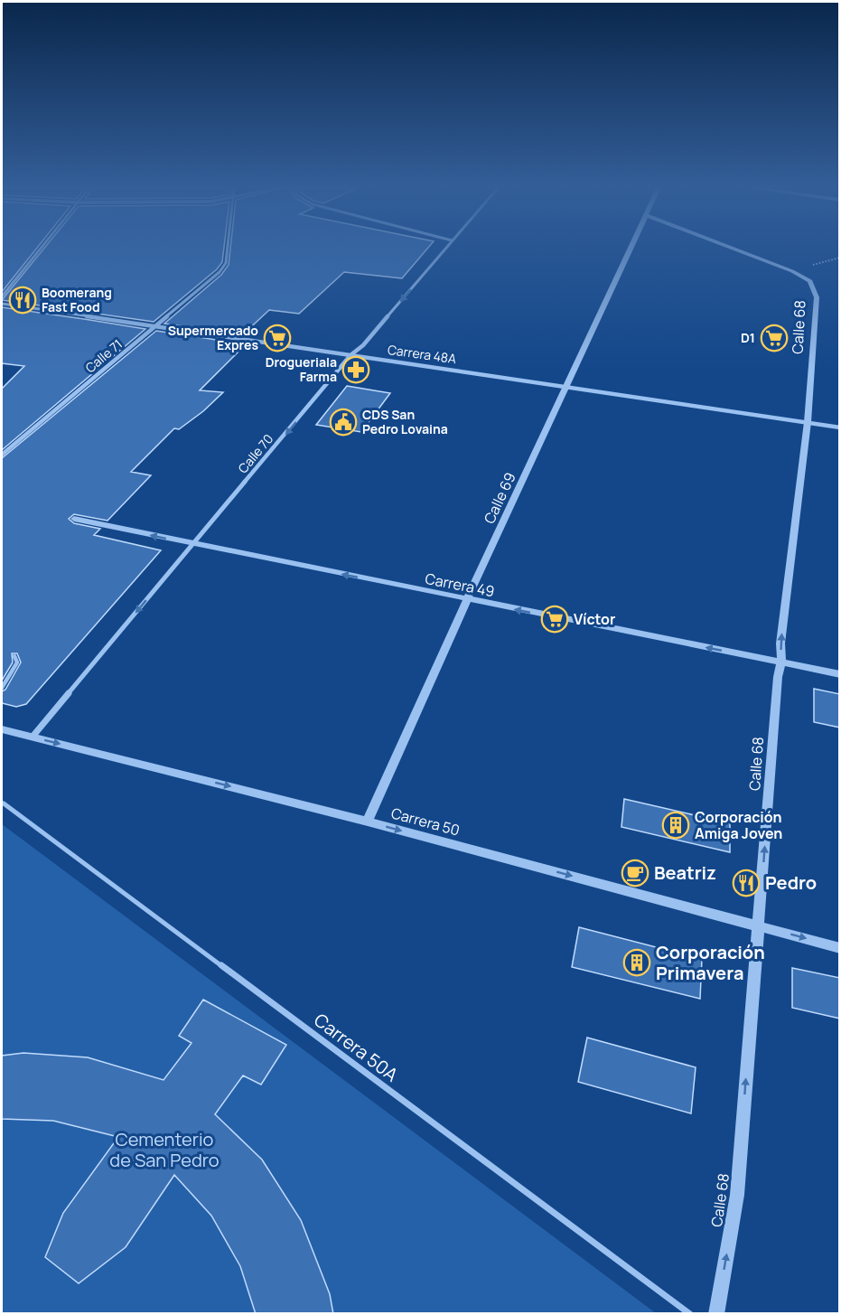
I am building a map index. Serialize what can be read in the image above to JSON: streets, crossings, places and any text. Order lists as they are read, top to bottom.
{
  "streets": {
    "street": [
      "Calle 68",
      "Carrera 48A",
      "Calle 71",
      "Calle 70",
      "Calle 69",
      "Carrera 49",
      "Carrera 50"
    ],
    "lane": ["Carrera 50A"]
  },
  "crossings": [
    ["Calle 68", "Carrera 48A"],
    ["Calle 68", "Carrera 49"],
    ["Calle 68", "Carrera 50"],
    ["Carrera 48A", "Calle 71"],
    ["Carrera 48A", "Calle 70"],
    ["Carrera 48A", "Calle 69"],
    ["Calle 70", "Carrera 49"],
    ["Calle 70", "Carrera 50"],
    ["Calle 69", "Carrera 49"],
    ["Calle 69", "Carrera 50"]
  ],
  "one_way": [
    "Calle 68",
    "Calle 70",
    "Carrera 49",
    "Carrera 50"
  ],
  "parks": ["Cementerio de San Pedro"],
  "places": {
    "restaurant": ["Boomerang Fast Food", "Pedro"],
    "supermarket": ["Supermercado Expres", "D1", "Víctor"],
    "pharmacy": ["Drogueriala Farma"],
    "public building": ["CDS San Pedro Lovaina"],
    "building": ["Corporación Amiga Joven", "Corporación Primavera"],
    "cafe": ["Beatriz"]
  }
}
